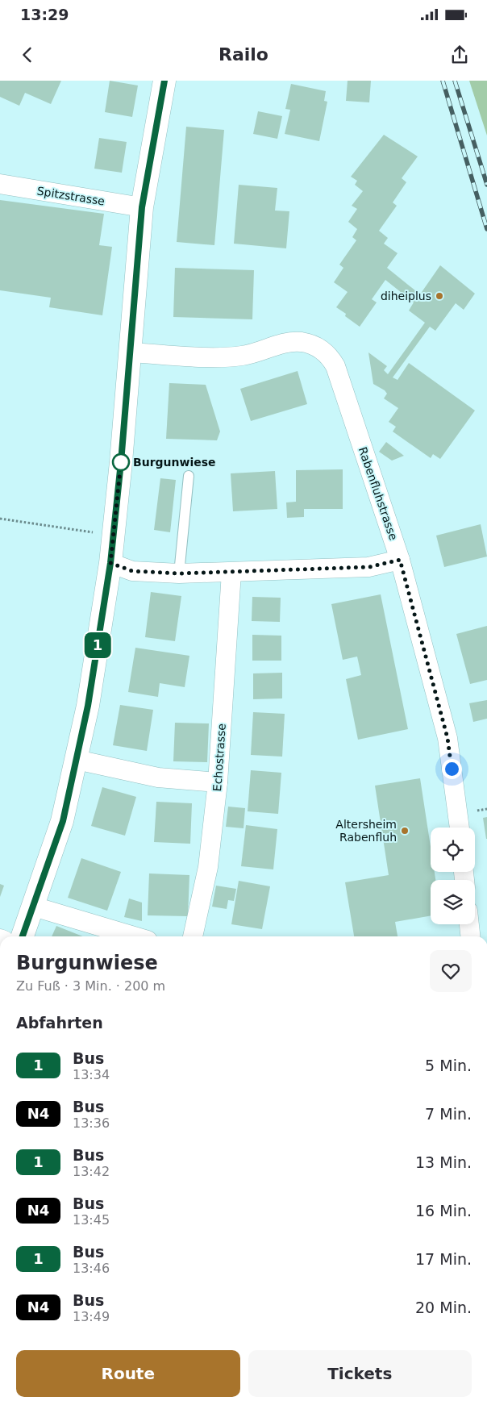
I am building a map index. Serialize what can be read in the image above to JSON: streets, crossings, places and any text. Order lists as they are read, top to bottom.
{
  "streets": {
    "street": ["Spitzstrasse", "Rabenfluhstrasse", "Echostrasse"]
  },
  "places": ["diheiplus", "Burgunwiese", "Altersheim Rabenfluh"],
  "lines": ["bus line 1"],
  "page": {
    "status": "13:29",
    "header": "Railo",
    "on_map": "1",
    "heading": [
      ["Burgunwiese", "Zu Fuß · 3 Min. · 200 m"],
      "Abfahrten"
    ],
    "list": [
      {
        "mark": "1",
        "name": "Bus",
        "note": "13:34",
        "value": "5 Min."
      },
      {
        "mark": "N4",
        "name": "Bus",
        "note": "13:36",
        "value": "7 Min."
      },
      {
        "mark": "1",
        "name": "Bus",
        "note": "13:42",
        "value": "13 Min."
      },
      {
        "mark": "N4",
        "name": "Bus",
        "note": "13:45",
        "value": "16 Min."
      },
      {
        "mark": "1",
        "name": "Bus",
        "note": "13:46",
        "value": "17 Min."
      },
      {
        "mark": "N4",
        "name": "Bus",
        "note": "13:49",
        "value": "20 Min."
      }
    ],
    "buttons": ["Route", "Tickets"]
  }
}
